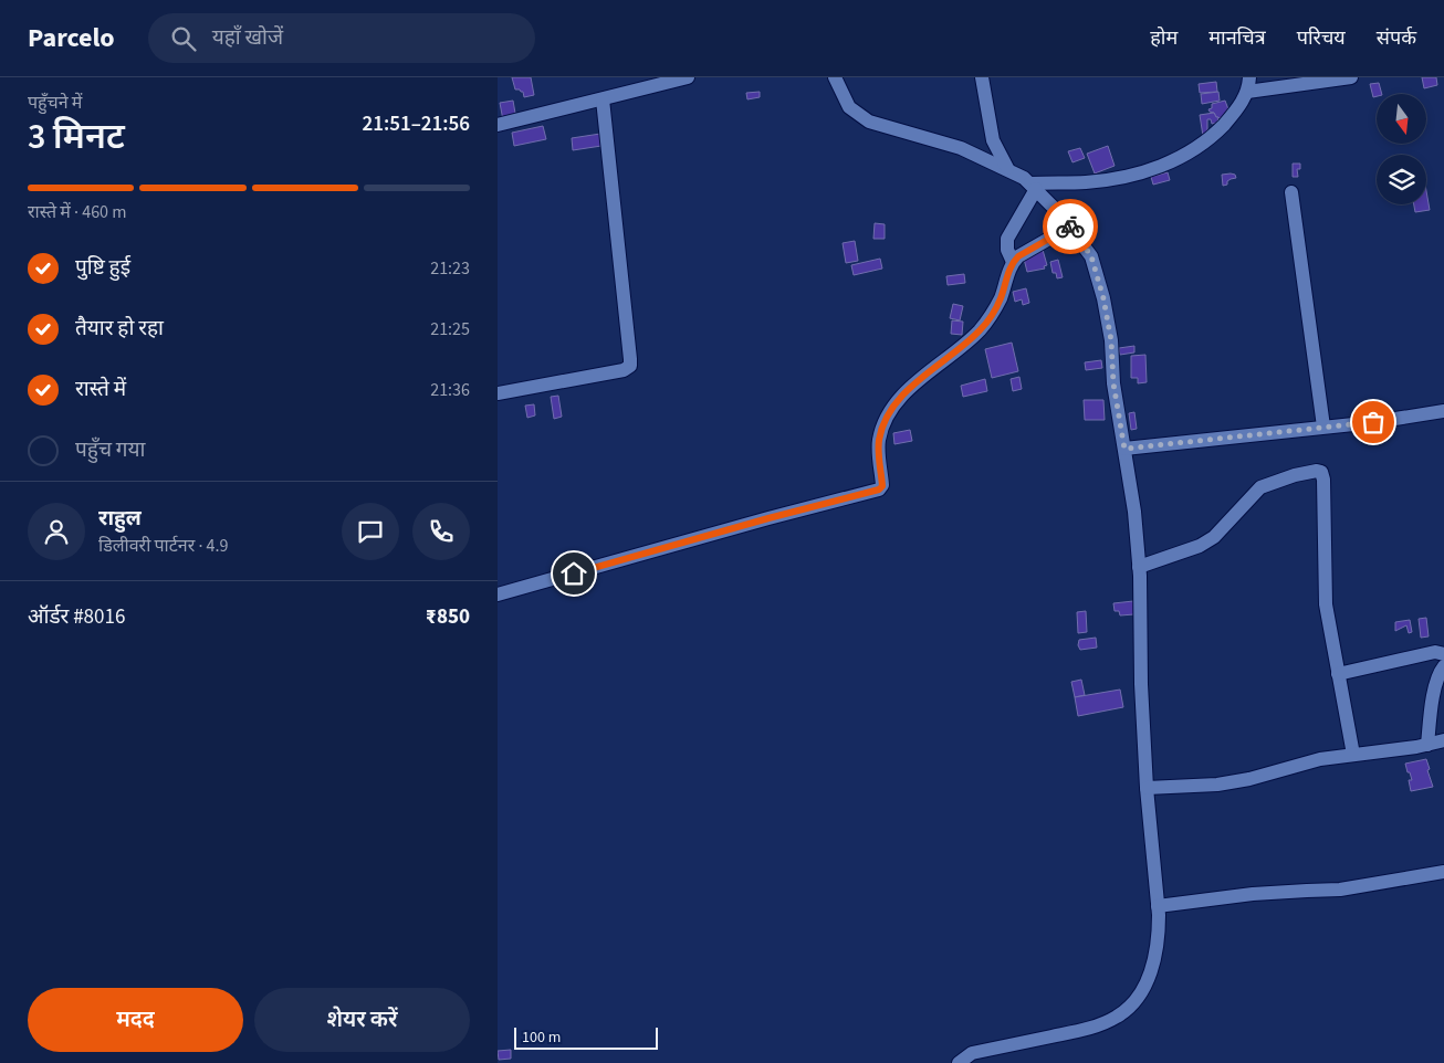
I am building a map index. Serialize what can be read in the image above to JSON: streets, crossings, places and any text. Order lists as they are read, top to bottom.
{
  "scale_bar": "100 m",
  "north": "bottom",
  "page": {
    "header": "Parcelo",
    "search": "यहाँ खोजें",
    "nav": [
      "होम",
      "मानचित्र",
      "परिचय",
      "संपर्क"
    ],
    "heading": ["3 मिनट", "पहुँचने में", "21:51–21:56"],
    "panel": [
      "राहुल",
      "डिलीवरी पार्टनर · 4.9",
      "ऑर्डर #8016",
      "₹850"
    ],
    "bar": "रास्ते में · 460 m",
    "list": [
      ["पुष्टि हुई", "21:23"],
      ["तैयार हो रहा", "21:25"],
      ["रास्ते में", "21:36"],
      "पहुँच गया"
    ],
    "buttons": ["मदद", "शेयर करें"],
    "scale": "100 m"
  }
}
